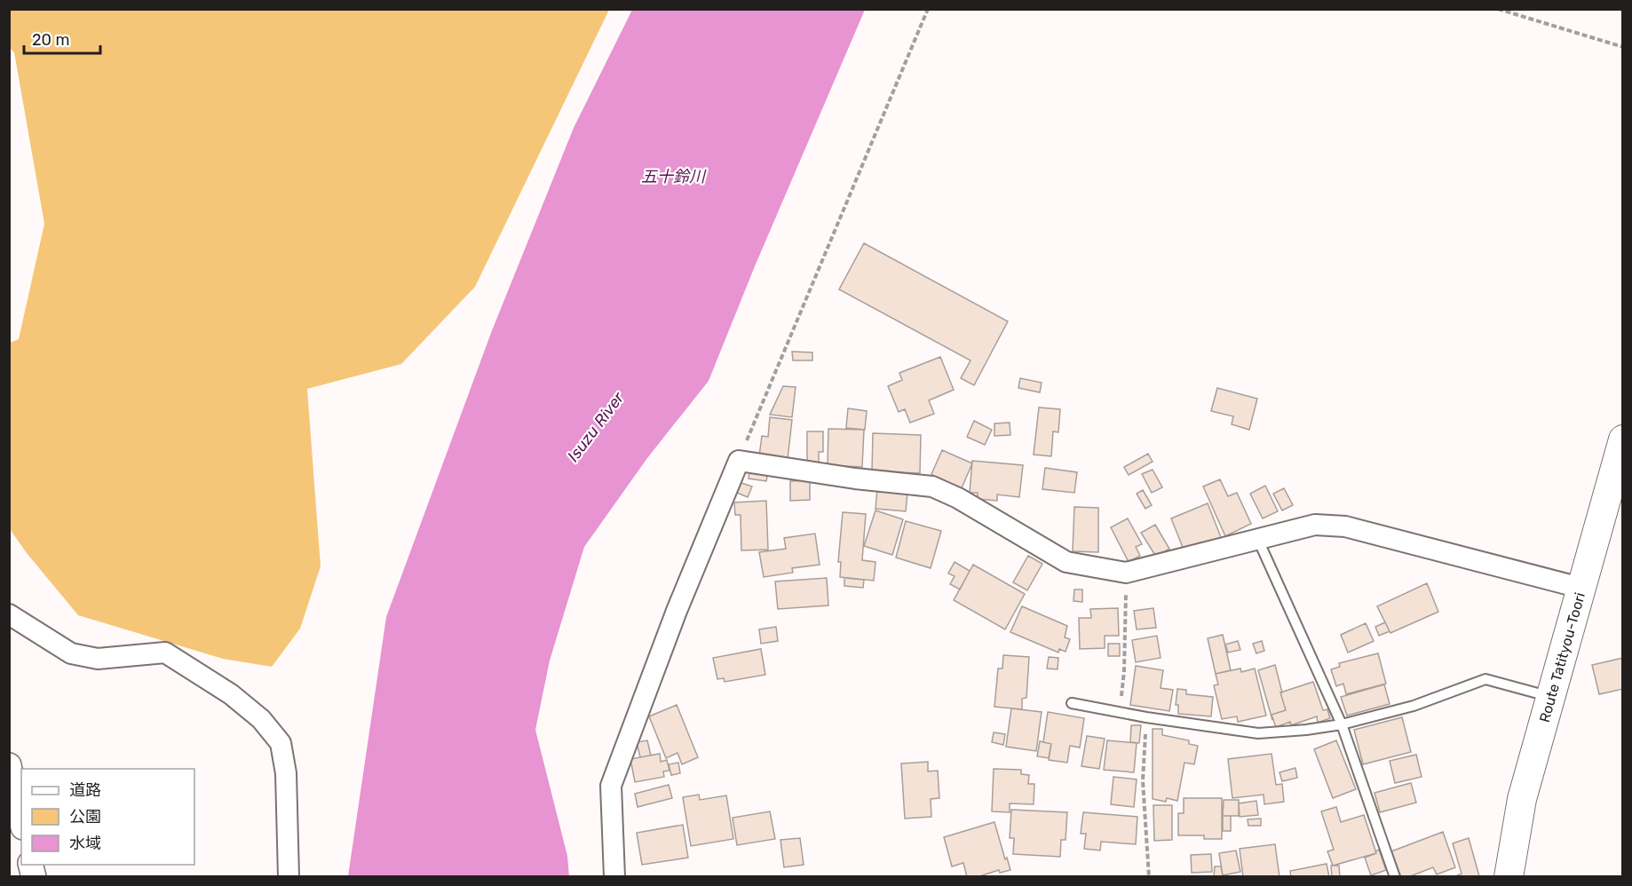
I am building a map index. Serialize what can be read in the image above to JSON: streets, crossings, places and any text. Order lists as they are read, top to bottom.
{
  "streets": {
    "main road": ["Route Tatityou-Toori"]
  },
  "water": ["五十鈴川", "Isuzu River"],
  "legend": ["道路", "公園", "水域"],
  "scale_bar": "20 m"
}
